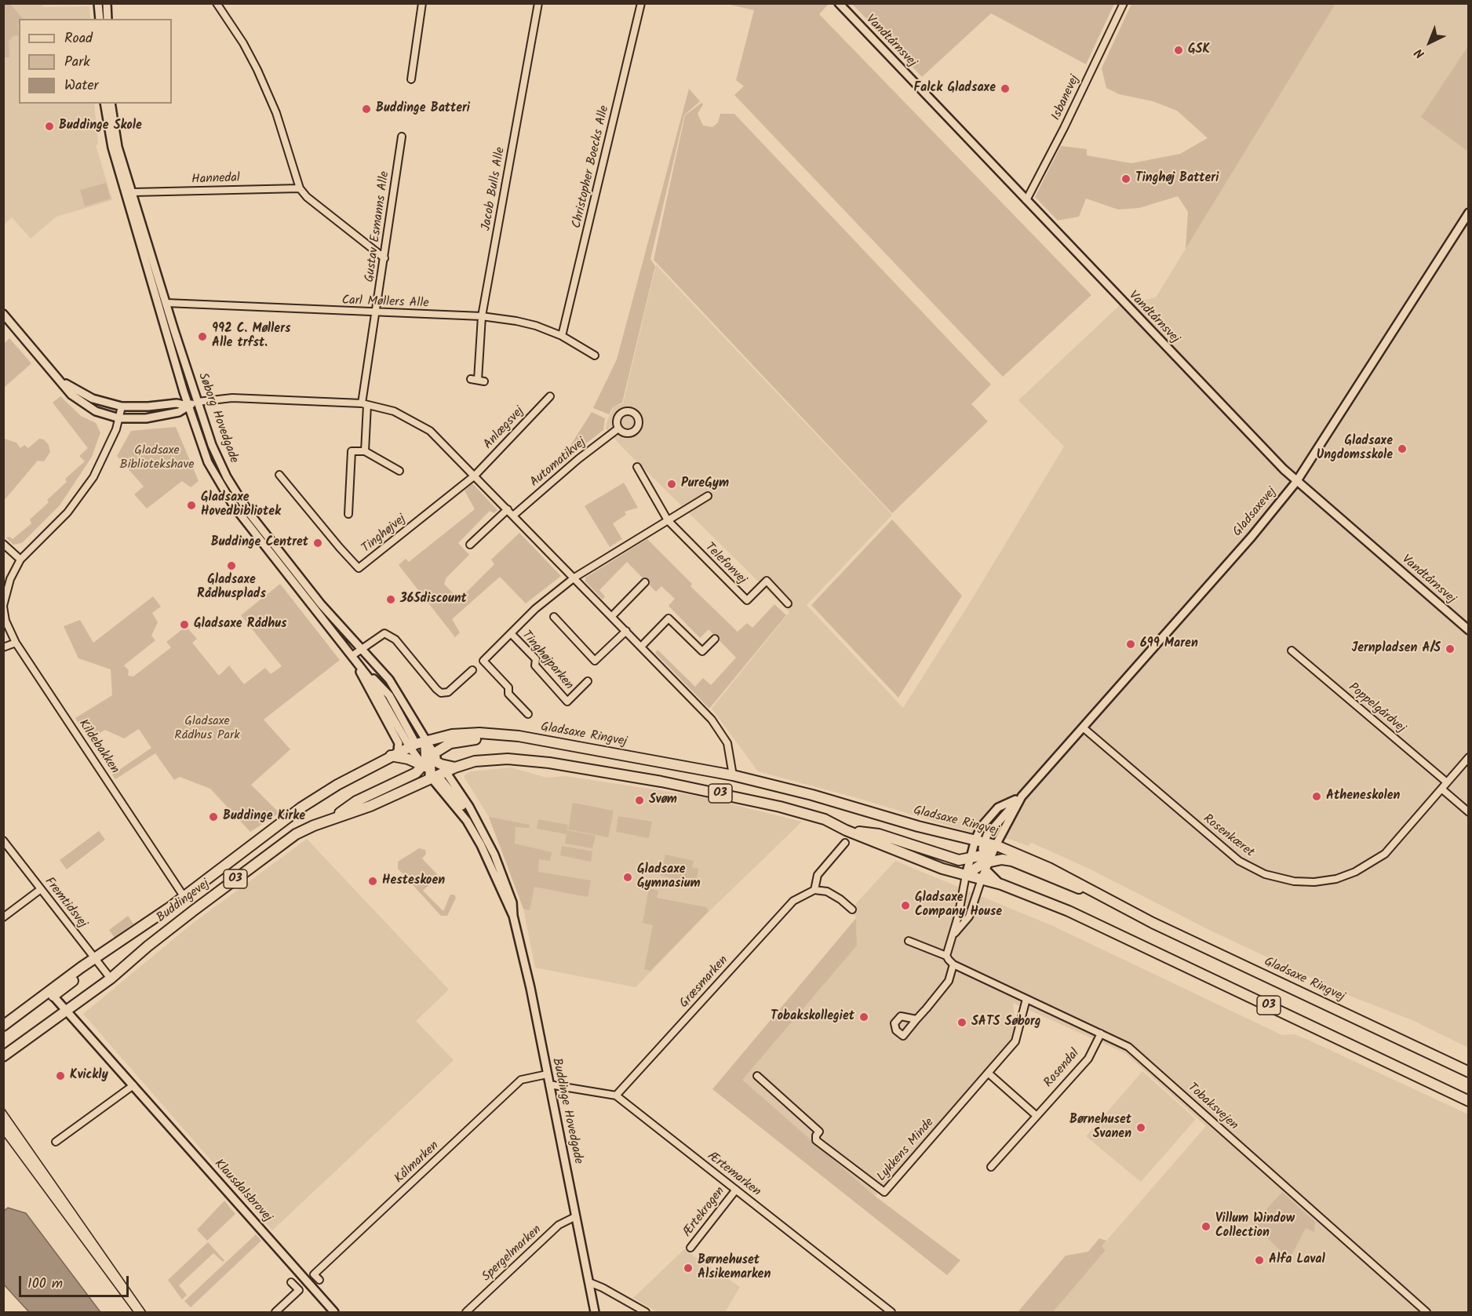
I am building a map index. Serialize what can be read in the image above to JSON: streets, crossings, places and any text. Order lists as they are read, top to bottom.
{
  "streets": {
    "main road": ["Gladsaxe Ringvej", "O3", "Buddingevej"],
    "street": [
      "Vandtårnsvej",
      "Isbanevej",
      "Christopher Boecks Alle",
      "Hannedal",
      "Jacob Bulls Alle",
      "Gustav Esmanns Alle",
      "Carl Møllers Alle",
      "Søborg Hovedgade",
      "Anlægsvej",
      "Automatikvej",
      "Gladsaxevej",
      "Tinghøjvej",
      "Telefonvej",
      "Tinghøjparken",
      "Poppelgårdvej",
      "Kildebakken",
      "Rosenkæret",
      "Fremtidsvej",
      "Græsmarken",
      "Rosendal",
      "Tobaksvejen",
      "Buddinge Hovedgade",
      "Lykkens Minde",
      "Kålmarken",
      "Ærtemarken",
      "Klausdalsbrovej",
      "Ærtekrogen",
      "Spergelmarken"
    ]
  },
  "crossings": [
    ["Vandtårnsvej", "Isbanevej"],
    ["Vandtårnsvej", "Gladsaxevej"],
    ["Christopher Boecks Alle", "Carl Møllers Alle"],
    ["Hannedal", "Søborg Hovedgade"],
    ["Jacob Bulls Alle", "Carl Møllers Alle"],
    ["Gustav Esmanns Alle", "Carl Møllers Alle"],
    ["Carl Møllers Alle", "Søborg Hovedgade"],
    ["Søborg Hovedgade", "Gladsaxe Ringvej"],
    ["Søborg Hovedgade", "Buddinge Hovedgade"],
    ["Anlægsvej", "Tinghøjvej"],
    ["Gladsaxevej", "Gladsaxe Ringvej"],
    ["Gladsaxevej", "O3"],
    ["Gladsaxevej", "Rosenkæret"],
    ["Poppelgårdvej", "Rosenkæret"],
    ["Gladsaxe Ringvej", "Buddingevej"],
    ["Gladsaxe Ringvej", "Buddinge Hovedgade"],
    ["Kildebakken", "Buddingevej"],
    ["O3", "Buddingevej"],
    ["O3", "Buddinge Hovedgade"],
    ["Buddingevej", "Fremtidsvej"],
    ["Buddingevej", "Buddinge Hovedgade"],
    ["Buddingevej", "Klausdalsbrovej"],
    ["Græsmarken", "Ærtemarken"],
    ["Rosendal", "Tobaksvejen"],
    ["Tobaksvejen", "Lykkens Minde"],
    ["Buddinge Hovedgade", "Kålmarken"],
    ["Buddinge Hovedgade", "Ærtemarken"],
    ["Buddinge Hovedgade", "Spergelmarken"],
    ["Ærtemarken", "Ærtekrogen"]
  ],
  "parks": ["Gladsaxe Bibliotekshave", "Gladsaxe Rådhus Park"],
  "places": [
    "GSK",
    "Falck Gladsaxe",
    "Buddinge Batteri",
    "Buddinge Skole",
    "Tinghøj Batteri",
    "992 C. Møllers Alle trfst.",
    "Gladsaxe Ungdomsskole",
    "PureGym",
    "Gladsaxe Hovedbibliotek",
    "Buddinge Centret",
    "Gladsaxe Rådhusplads",
    "365discount",
    "Gladsaxe Rådhus",
    "699 Maren",
    "Jernpladsen A/S",
    "Atheneskolen",
    "Svøm",
    "Buddinge Kirke",
    "Gladsaxe Gymnasium",
    "Hesteskoen",
    "Gladsaxe Company House",
    "Tobakskollegiet",
    "SATS Søborg",
    "Kvickly",
    "Børnehuset Svanen",
    "Villum Window Collection",
    "Alfa Laval",
    "Børnehuset Alsikemarken"
  ],
  "legend": ["Road", "Park", "Water"],
  "scale_bar": "100 m",
  "north": "bottom left"
}
